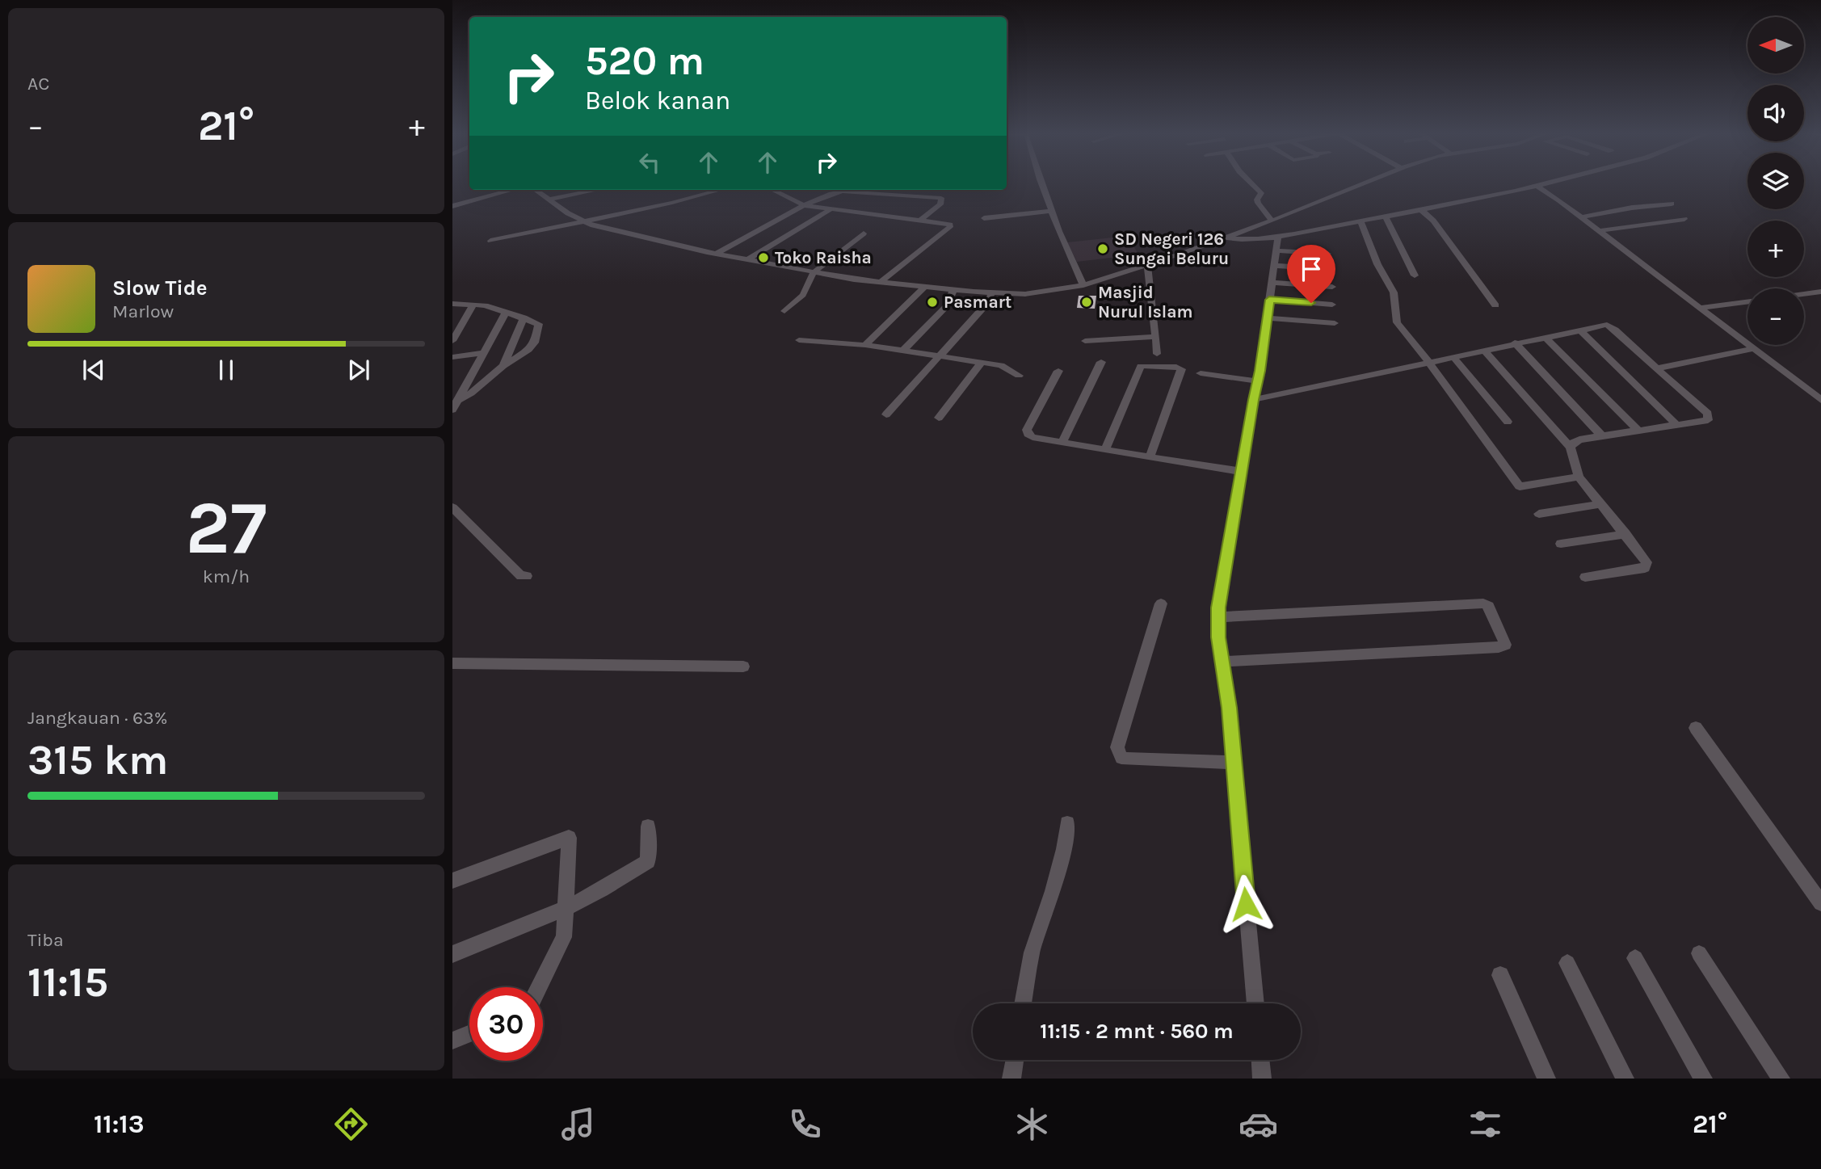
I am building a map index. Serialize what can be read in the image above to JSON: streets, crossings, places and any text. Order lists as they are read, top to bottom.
{
  "places": [
    "SD Negeri 126 Sungai Beluru",
    "Toko Raisha",
    "Pasmart",
    "Masjid Nurul Islam"
  ],
  "north": "left",
  "page": {
    "tile": [
      "AC",
      ["27", "km/h"],
      ["Jangkauan · 63%", "315 km"],
      ["Tiba", "11:15"]
    ],
    "map_buttons": ["+", "−"],
    "turn": ["520 m", "Belok kanan"],
    "heat": ["−", "21°", "+"],
    "song": ["Slow Tide", "Marlow"],
    "limit": "30",
    "trip": "11:15 · 2 mnt · 560 m",
    "tabs": ["11:13", "21°"]
  }
}
